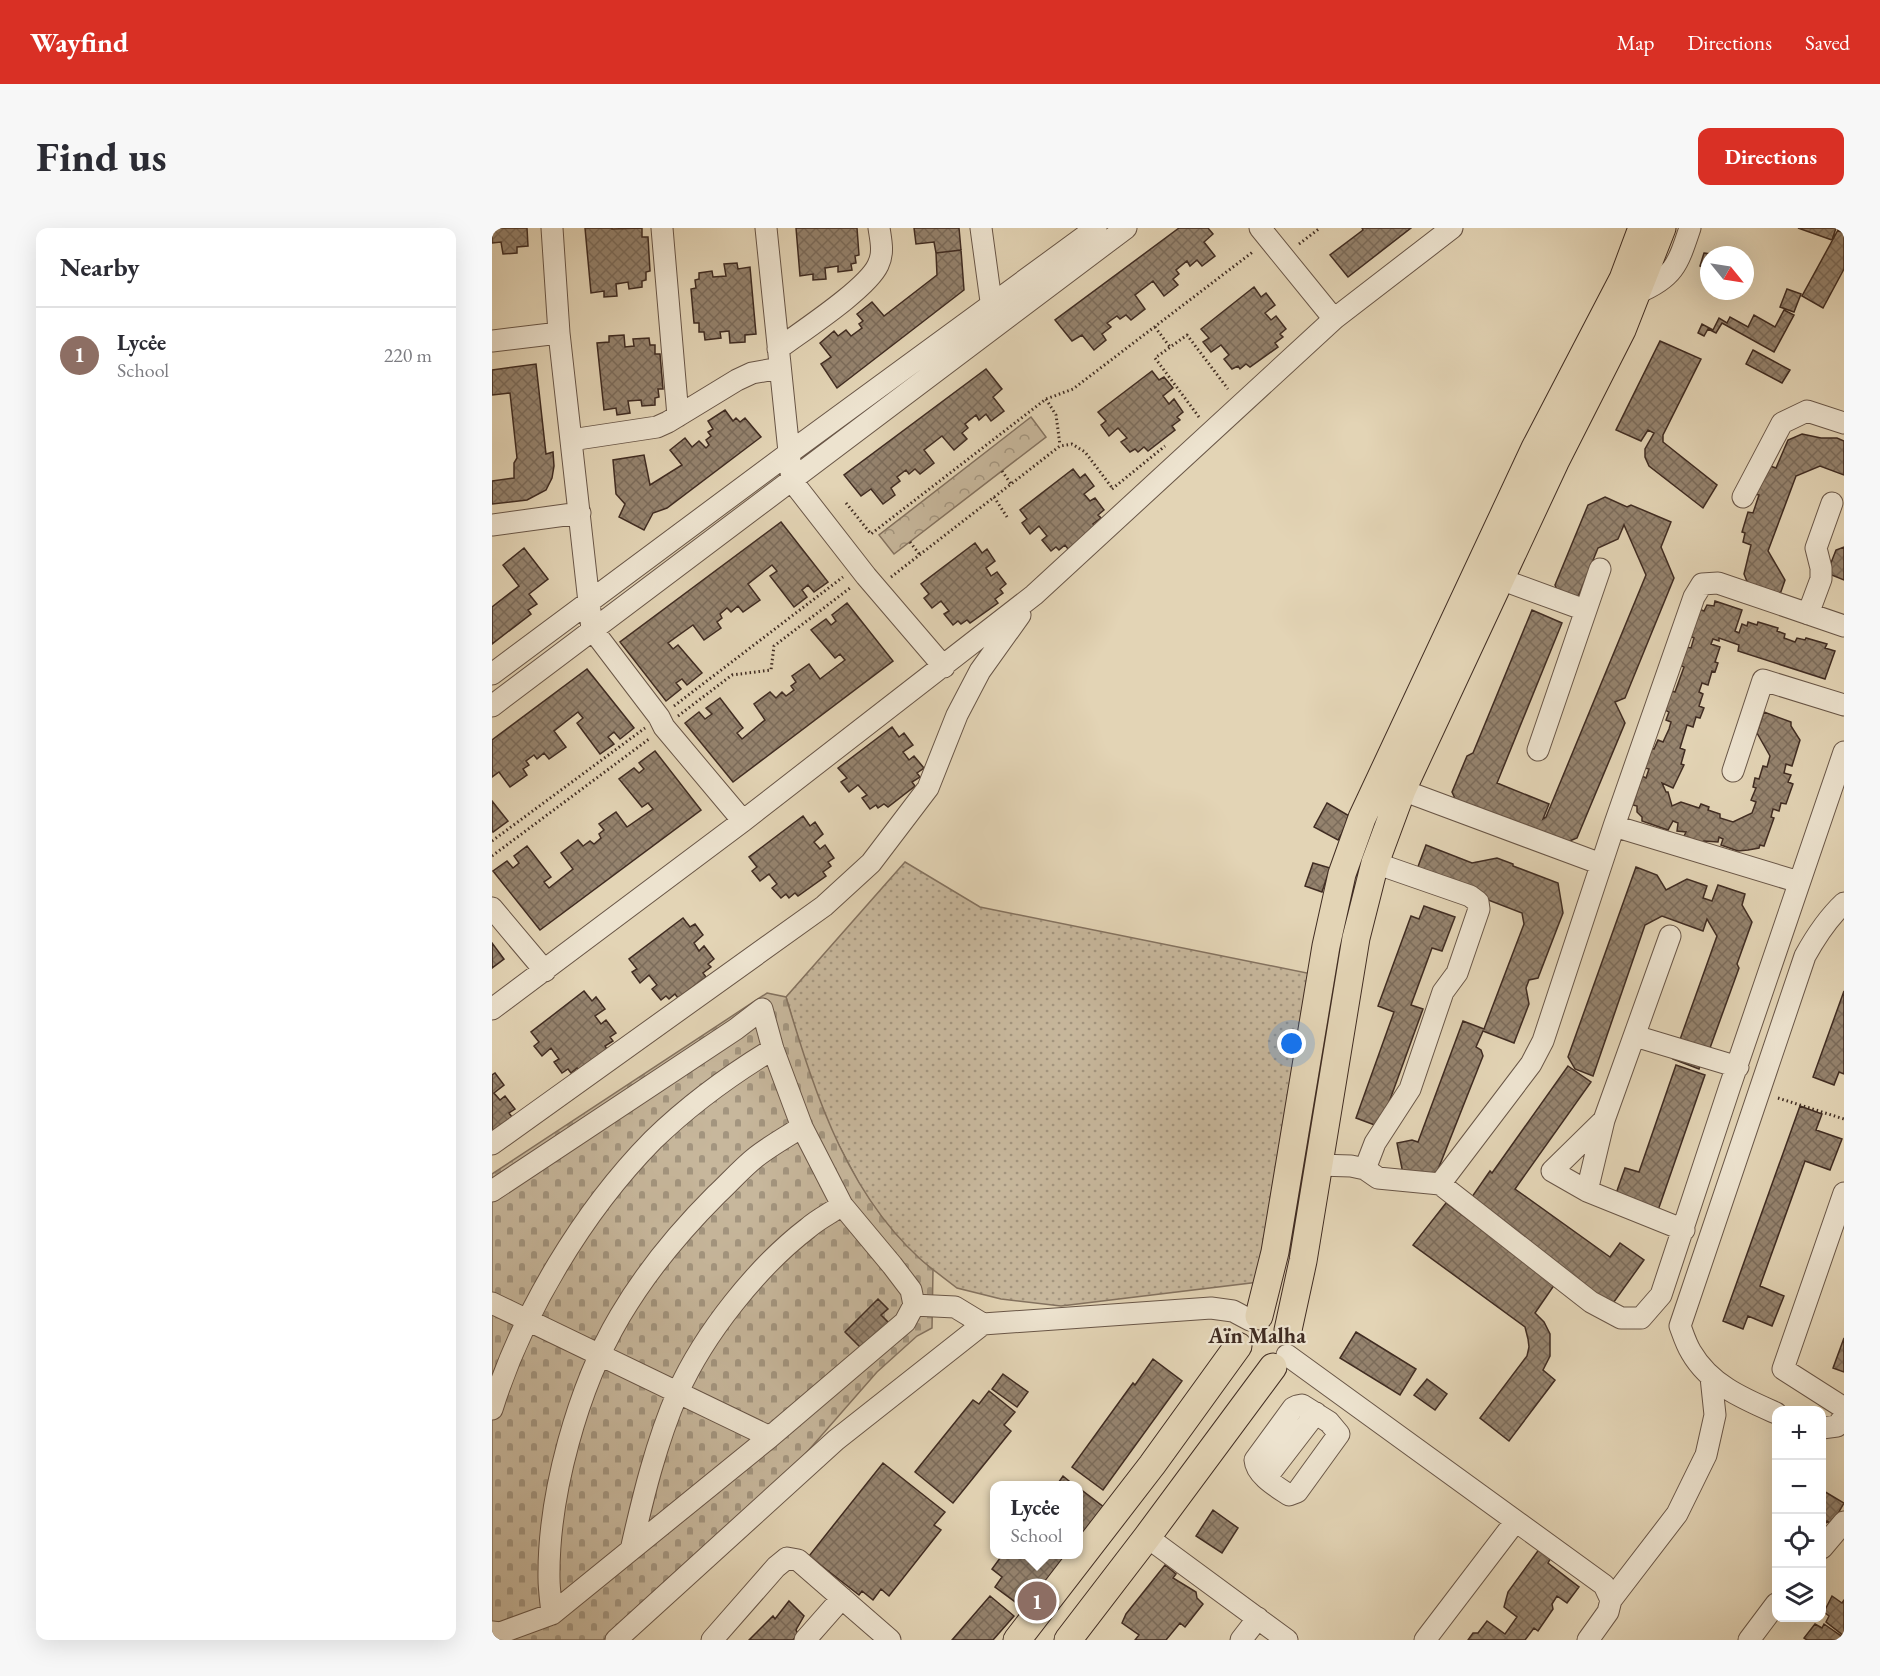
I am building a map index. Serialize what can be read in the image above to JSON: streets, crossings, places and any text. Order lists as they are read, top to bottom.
{
  "districts": ["Aïn Malha"],
  "north": "bottom right",
  "page": {
    "header": "Wayfind",
    "nav": ["Map", "Directions", "Saved"],
    "buttons": "Directions",
    "title": "Find us",
    "heading": "Nearby",
    "list": [
      {
        "mark": "1",
        "name": "Lycėe",
        "note": "School",
        "value": "220 m"
      }
    ],
    "map_buttons": ["+", "−"],
    "popup": ["Lycėe", "School"],
    "pins": "1"
  }
}
